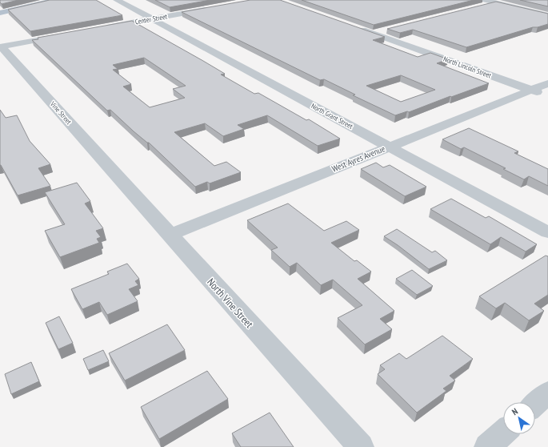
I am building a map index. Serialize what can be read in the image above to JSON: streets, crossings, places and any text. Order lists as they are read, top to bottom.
{
  "streets": {
    "street": [
      "Center Street",
      "North Lincoln Street",
      "Vine Street",
      "North Grant Street",
      "West Ayres Avenue",
      "North Vine Street"
    ]
  },
  "crossings": [
    ["Center Street", "North Grant Street"],
    ["North Lincoln Street", "West Ayres Avenue"],
    ["Vine Street", "North Vine Street"],
    ["North Grant Street", "West Ayres Avenue"],
    ["West Ayres Avenue", "North Vine Street"]
  ],
  "north": "top left"
}
